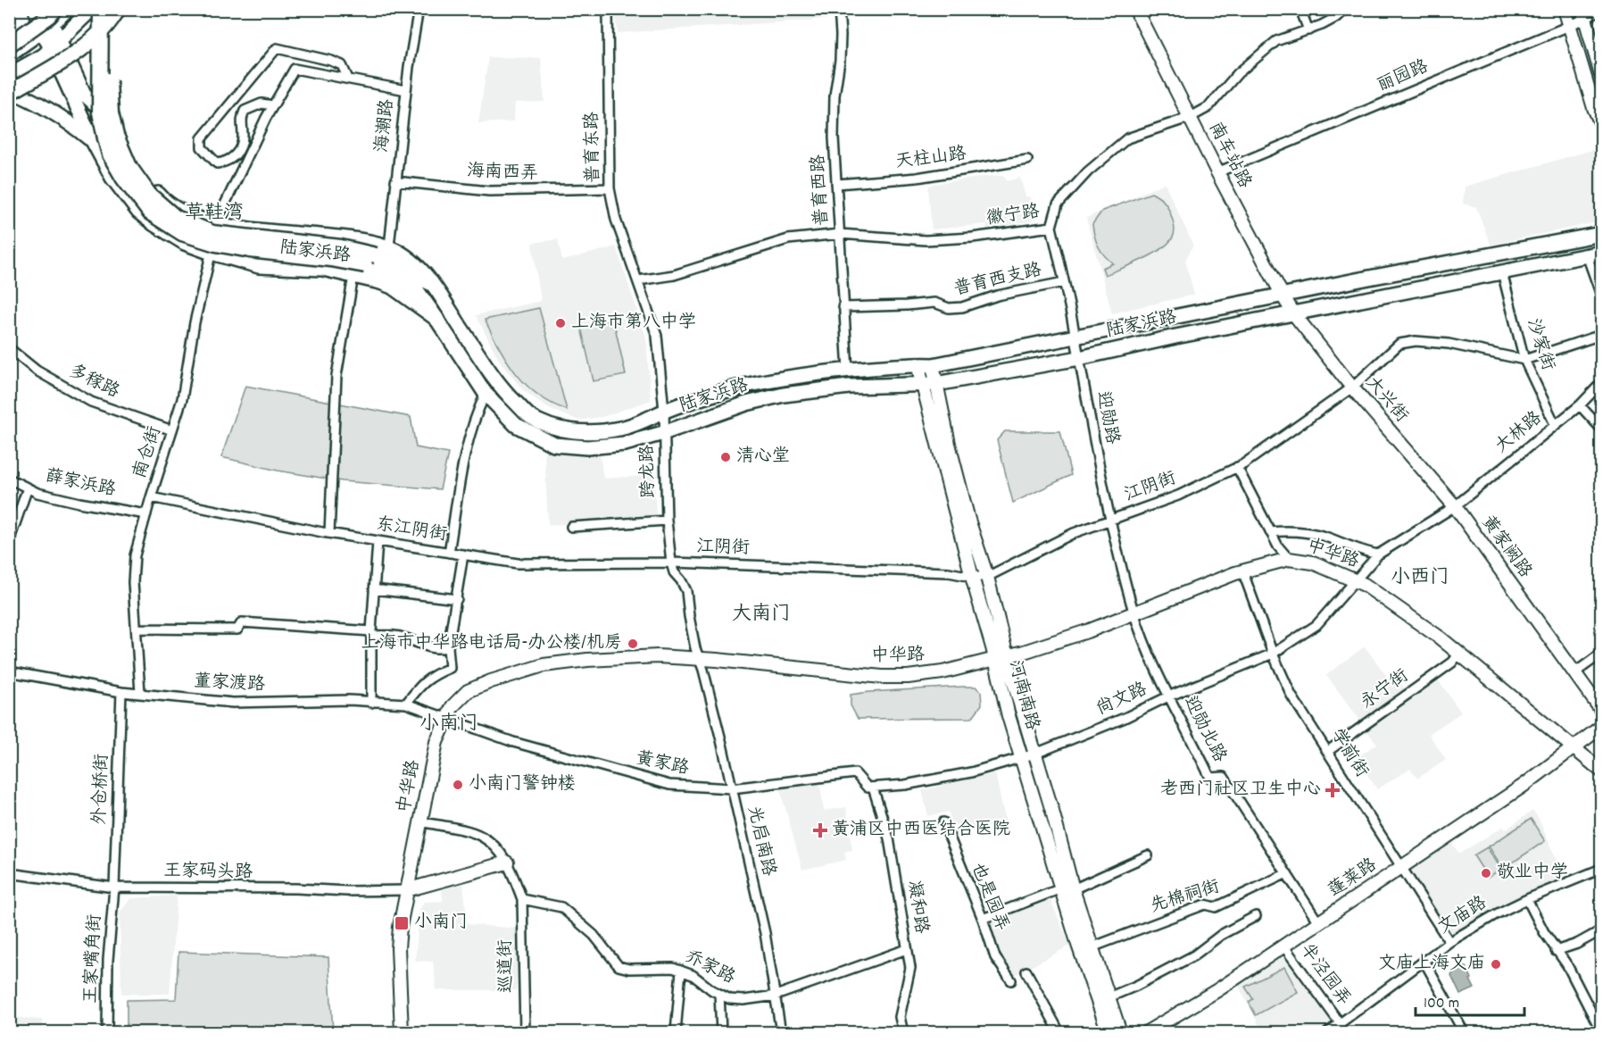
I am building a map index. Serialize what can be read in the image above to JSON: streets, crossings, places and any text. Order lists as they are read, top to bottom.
{
  "streets": {
    "main road": ["陆家浜路"],
    "street": [
      "丽园路",
      "海潮路",
      "普育东路",
      "南车站路",
      "天柱山路",
      "海南西弄",
      "普育西路",
      "徽宁路",
      "普育西支路",
      "沙家街",
      "多稼路",
      "大兴街",
      "迎勋路",
      "大林路",
      "南仓街",
      "跨龙路",
      "薛家浜路",
      "江阴街",
      "东江阴街",
      "黄家阙路",
      "中华路",
      "董家渡路",
      "永宁街",
      "河南南路",
      "尚文路",
      "迎勋北路",
      "学前街",
      "黄家路",
      "外仓桥街",
      "光启南路",
      "王家码头路",
      "蓬莱路",
      "也是园弄",
      "先棉祠街",
      "凝和路",
      "文庙路",
      "王家嘴角街",
      "巡道街",
      "乔家路",
      "半泾园弄"
    ]
  },
  "crossings": [
    ["丽园路", "南车站路"],
    ["海潮路", "海南西弄"],
    ["海潮路", "陆家浜路"],
    ["普育东路", "海南西弄"],
    ["普育东路", "徽宁路"],
    ["普育东路", "跨龙路"],
    ["南车站路", "徽宁路"],
    ["南车站路", "陆家浜路"],
    ["南车站路", "大兴街"],
    ["天柱山路", "普育西路"],
    ["普育西路", "徽宁路"],
    ["普育西路", "陆家浜路"],
    ["普育西路", "普育西支路"],
    ["徽宁路", "迎勋路"],
    ["徽宁路", "跨龙路"],
    ["陆家浜路", "沙家街"],
    ["陆家浜路", "大兴街"],
    ["陆家浜路", "迎勋路"],
    ["陆家浜路", "南仓街"],
    ["陆家浜路", "跨龙路"],
    ["陆家浜路", "河南南路"],
    ["普育西支路", "迎勋路"],
    ["沙家街", "大林路"],
    ["沙家街", "江阴街"],
    ["多稼路", "南仓街"],
    ["大兴街", "大林路"],
    ["大兴街", "江阴街"],
    ["大兴街", "黄家阙路"],
    ["迎勋路", "江阴街"],
    ["迎勋路", "中华路"],
    ["迎勋路", "迎勋北路"],
    ["大林路", "黄家阙路"],
    ["南仓街", "薛家浜路"],
    ["南仓街", "东江阴街"],
    ["南仓街", "董家渡路"],
    ["跨龙路", "江阴街"],
    ["跨龙路", "东江阴街"],
    ["跨龙路", "中华路"],
    ["跨龙路", "光启南路"],
    ["江阴街", "东江阴街"],
    ["江阴街", "河南南路"],
    ["中华路", "董家渡路"],
    ["中华路", "永宁街"],
    ["中华路", "河南南路"],
    ["中华路", "尚文路"],
    ["中华路", "迎勋北路"],
    ["中华路", "学前街"],
    ["中华路", "黄家路"],
    ["中华路", "光启南路"],
    ["中华路", "王家码头路"],
    ["中华路", "蓬莱路"],
    ["董家渡路", "黄家路"],
    ["董家渡路", "外仓桥街"],
    ["永宁街", "学前街"],
    ["河南南路", "尚文路"],
    ["河南南路", "先棉祠街"],
    ["尚文路", "迎勋北路"],
    ["尚文路", "学前街"],
    ["尚文路", "黄家路"],
    ["尚文路", "凝和路"],
    ["迎勋北路", "蓬莱路"],
    ["迎勋北路", "先棉祠街"],
    ["学前街", "蓬莱路"],
    ["学前街", "文庙路"],
    ["黄家路", "光启南路"],
    ["黄家路", "凝和路"],
    ["外仓桥街", "王家码头路"],
    ["外仓桥街", "王家嘴角街"],
    ["光启南路", "乔家路"],
    ["王家码头路", "王家嘴角街"],
    ["蓬莱路", "半泾园弄"],
    ["凝和路", "乔家路"],
    ["文庙路", "半泾园弄"],
    ["巡道街", "乔家路"]
  ],
  "districts": [
    "草鞋湾",
    "小西门",
    "大南门",
    "小南门"
  ],
  "places": {
    "other": [
      "上海市第八中学",
      "清心堂",
      "上海市中华路电话局-办公楼/机房",
      "小南门警钟楼",
      "敬业中学",
      "文庙上海文庙"
    ],
    "health": ["老西门社区卫生中心", "黄浦区中西医结合医院"],
    "transit": ["小南门"]
  },
  "scale_bar": "100 m"
}
